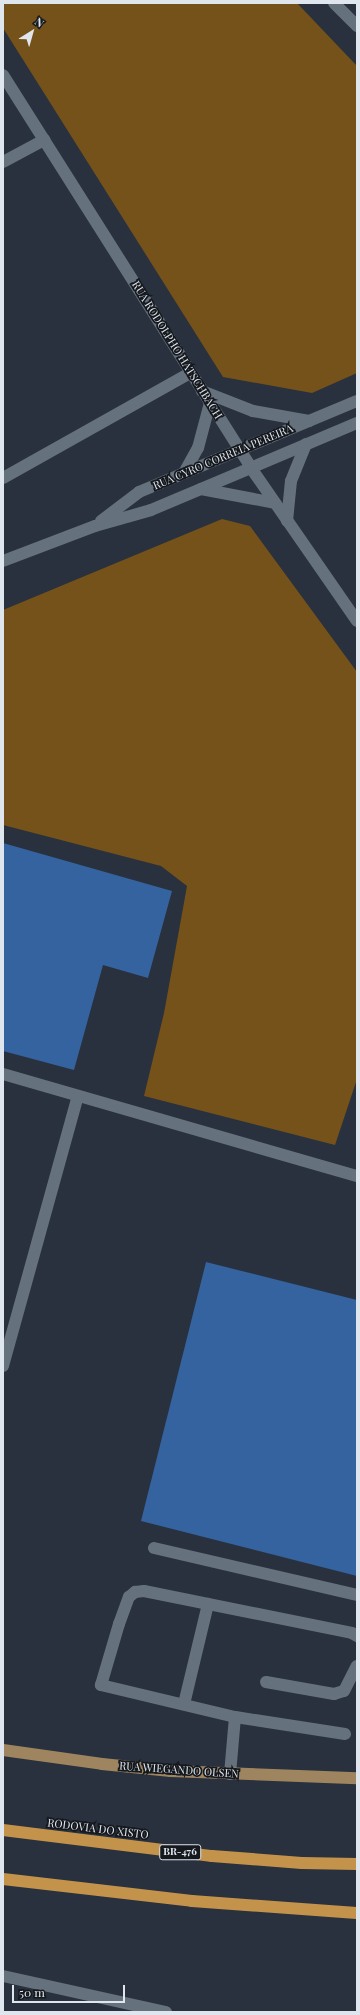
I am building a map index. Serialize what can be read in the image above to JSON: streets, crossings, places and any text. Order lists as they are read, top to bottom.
{
  "streets": {
    "highway": ["RODOVIA DO XISTO", "BR-476"],
    "main road": ["RUA WIEGANDO OLSEN"],
    "street": ["RUA RODOLPHO HATSCHBACH", "RUA CYRO CORREIA PEREIRA"]
  },
  "crossings": [
    ["RUA RODOLPHO HATSCHBACH", "RUA CYRO CORREIA PEREIRA"]
  ],
  "scale_bar": "50 m",
  "north": "top right"
}
